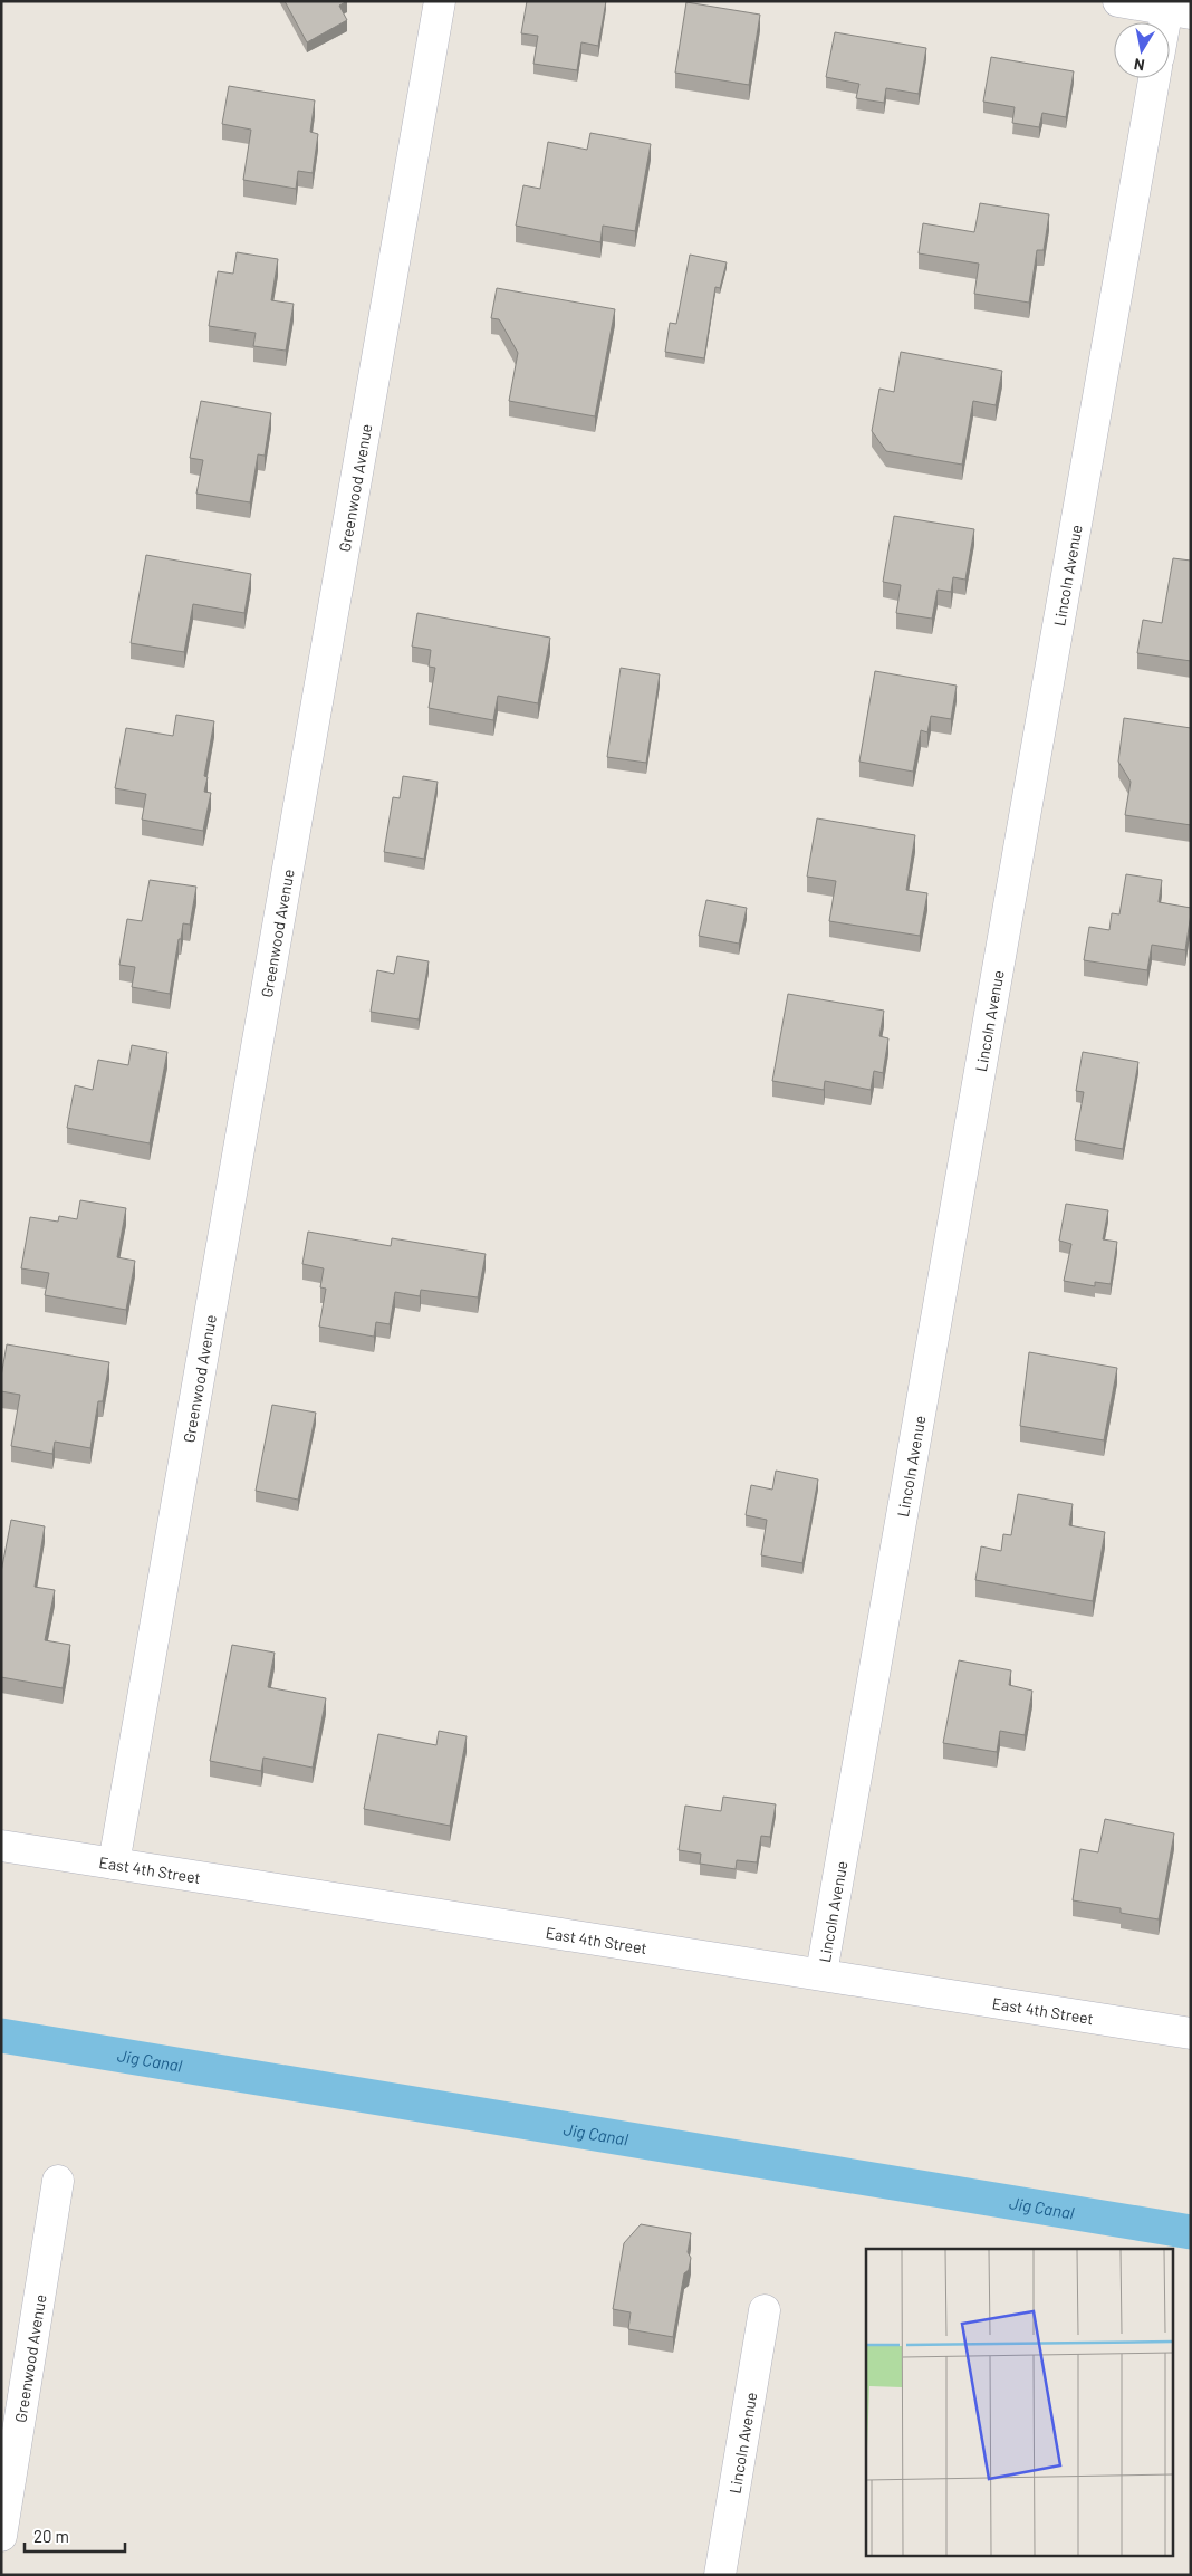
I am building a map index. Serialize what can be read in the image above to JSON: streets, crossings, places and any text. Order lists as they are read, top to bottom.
{
  "streets": {
    "street": ["Greenwood Avenue", "Lincoln Avenue", "East 4th Street"]
  },
  "crossings": [
    ["Greenwood Avenue", "East 4th Street"],
    ["Lincoln Avenue", "East 4th Street"]
  ],
  "water": ["Jig Canal"],
  "scale_bar": "20 m",
  "north": "bottom"
}
